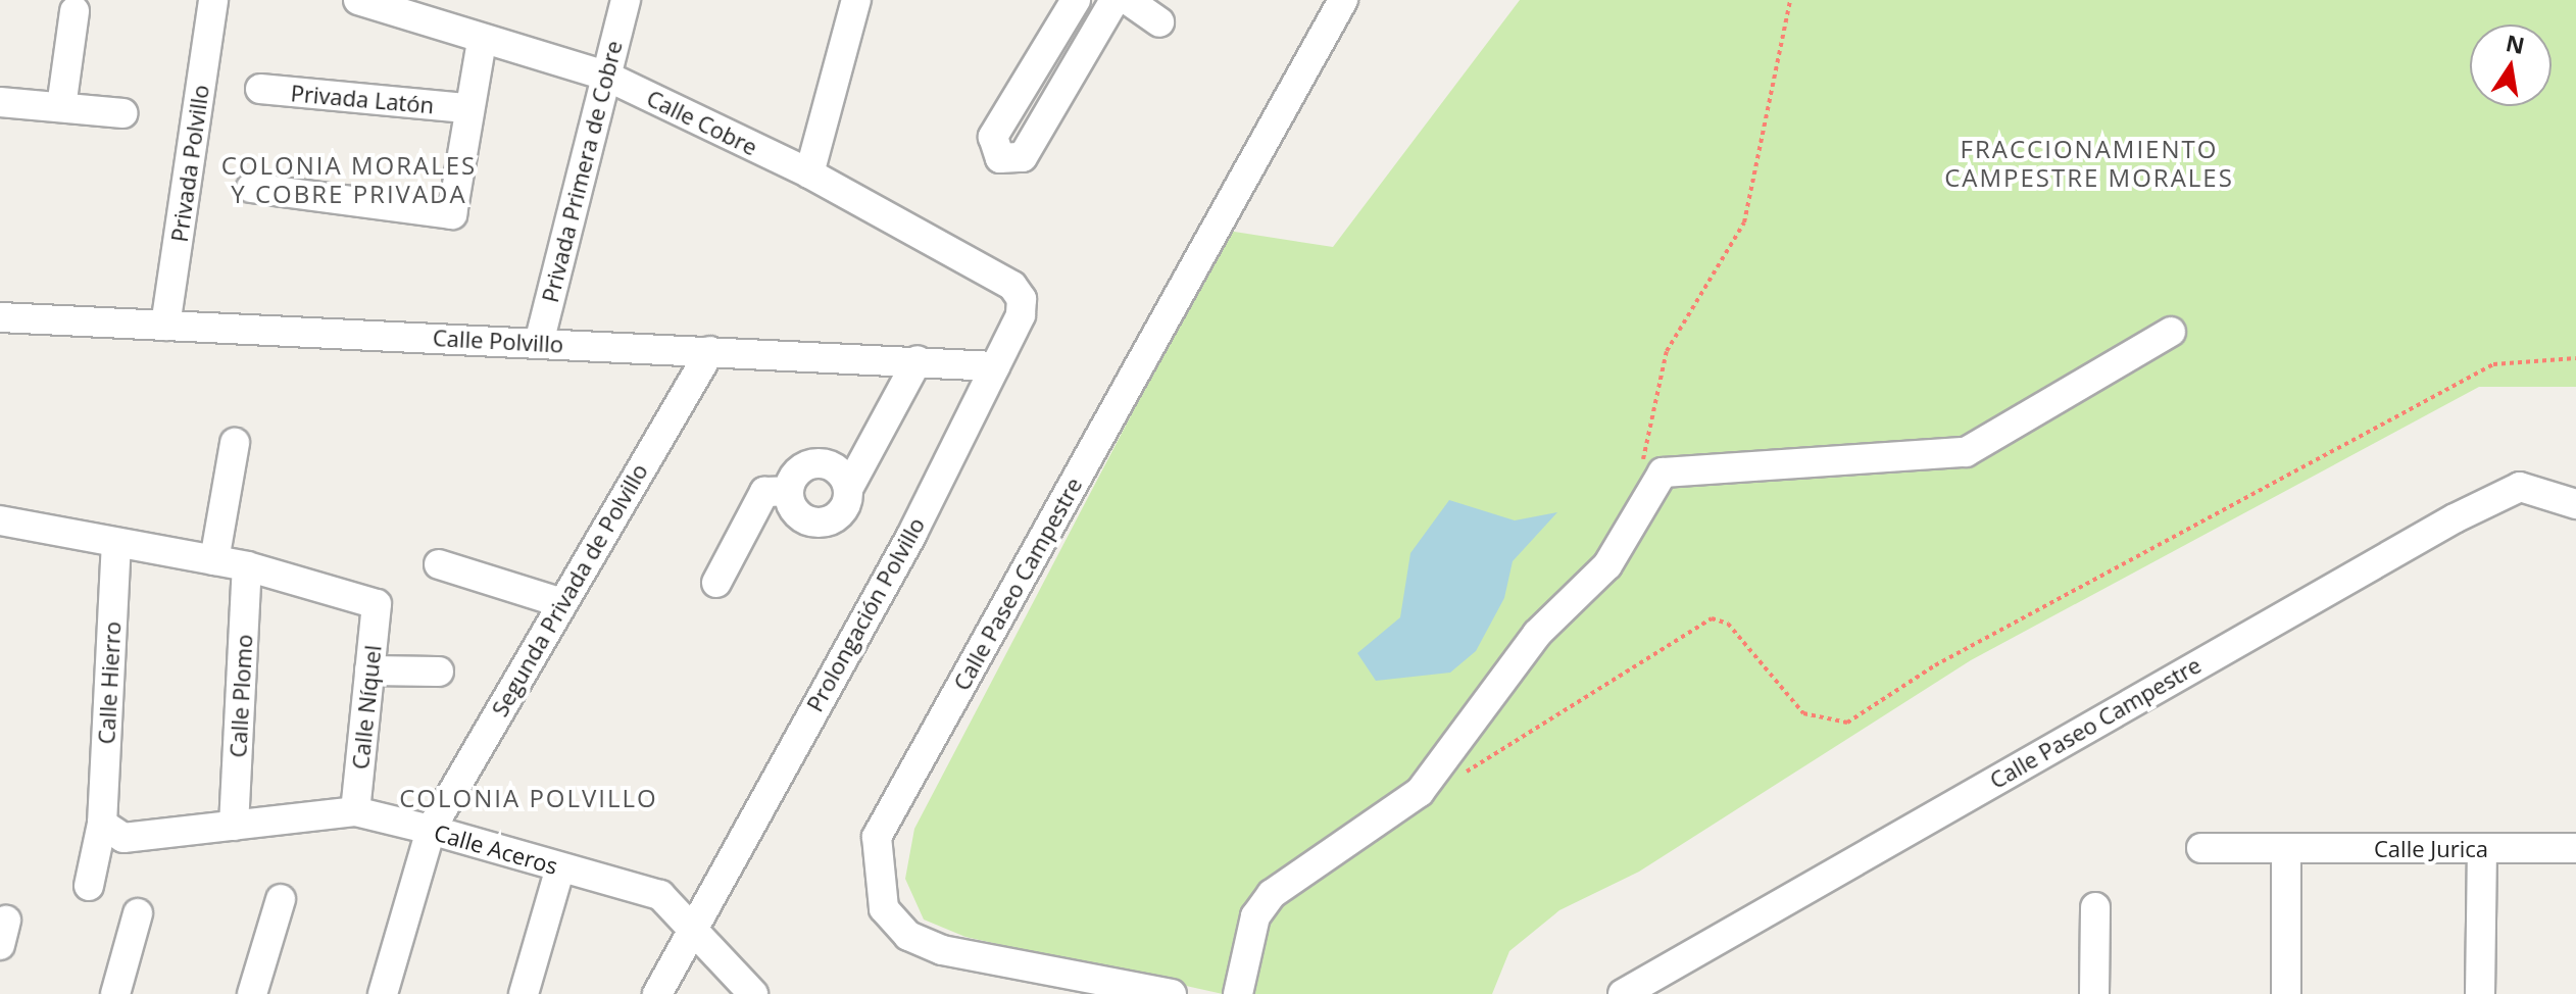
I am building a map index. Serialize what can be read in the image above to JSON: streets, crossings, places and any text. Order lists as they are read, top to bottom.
{
  "streets": {
    "street": [
      "Privada Latón",
      "Calle Cobre",
      "Privada Polvillo",
      "Privada Primera de Cobre",
      "Calle Polvillo",
      "Calle Paseo Campestre",
      "Segunda Privada de Polvillo",
      "Prolongación Polvillo",
      "Calle Hierro",
      "Calle Plomo",
      "Calle Níquel",
      "Calle Aceros",
      "Calle Jurica"
    ]
  },
  "crossings": [
    ["Calle Cobre", "Privada Primera de Cobre"],
    ["Calle Cobre", "Prolongación Polvillo"],
    ["Privada Polvillo", "Calle Polvillo"],
    ["Privada Primera de Cobre", "Calle Polvillo"],
    ["Calle Polvillo", "Segunda Privada de Polvillo"],
    ["Calle Polvillo", "Prolongación Polvillo"],
    ["Segunda Privada de Polvillo", "Calle Aceros"],
    ["Prolongación Polvillo", "Calle Aceros"],
    ["Calle Hierro", "Calle Aceros"],
    ["Calle Plomo", "Calle Níquel"],
    ["Calle Plomo", "Calle Aceros"],
    ["Calle Níquel", "Calle Aceros"]
  ],
  "districts": ["FRACCIONAMIENTO CAMPESTRE MORALES", "COLONIA MORALES Y COBRE PRIVADA", "COLONIA POLVILLO"],
  "north": "top"
}
